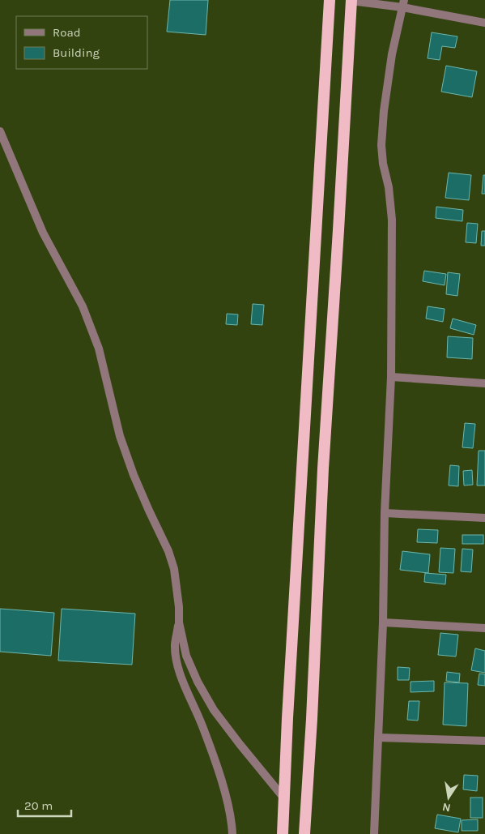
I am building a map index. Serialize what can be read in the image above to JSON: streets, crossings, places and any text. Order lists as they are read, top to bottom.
{
  "legend": ["Road", "Building"],
  "scale_bar": "20 m",
  "north": "bottom"
}
